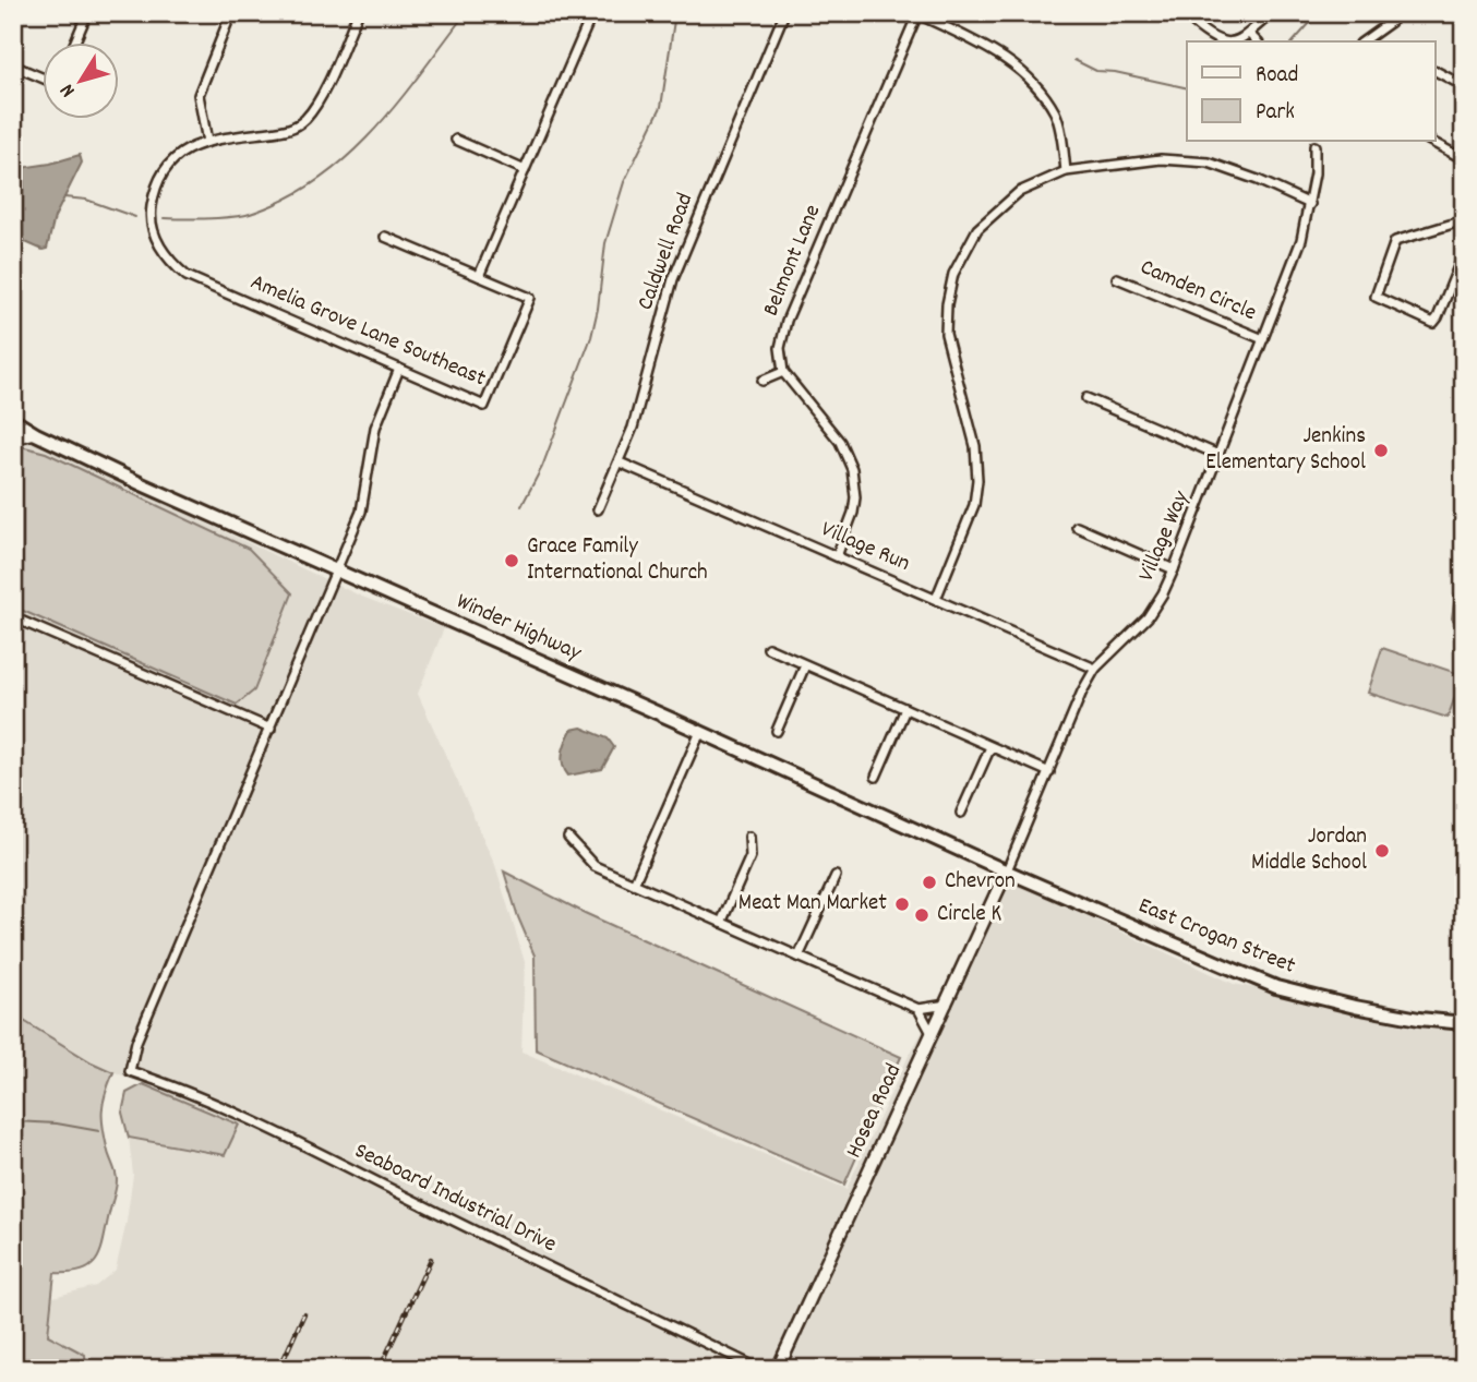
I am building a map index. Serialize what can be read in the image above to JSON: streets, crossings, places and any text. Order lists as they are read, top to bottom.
{
  "streets": {
    "main road": ["Winder Highway", "East Crogan Street"],
    "street": [
      "Caldwell Road",
      "Belmont Lane",
      "Camden Circle",
      "Amelia Grove Lane Southeast",
      "Village Way",
      "Village Run",
      "Hosea Road",
      "Seaboard Industrial Drive"
    ]
  },
  "crossings": [
    ["Caldwell Road", "Village Run"],
    ["Camden Circle", "Village Way"],
    ["Village Way", "Village Run"],
    ["Village Way", "Winder Highway"],
    ["Village Way", "East Crogan Street"],
    ["Village Way", "Hosea Road"],
    ["Winder Highway", "East Crogan Street"],
    ["Winder Highway", "Hosea Road"],
    ["East Crogan Street", "Hosea Road"]
  ],
  "places": [
    "Jenkins Elementary School",
    "Grace Family International Church",
    "Jordan Middle School",
    "Chevron",
    "Meat Man Market",
    "Circle K"
  ],
  "legend": ["Road", "Park"],
  "north": "bottom left"
}
